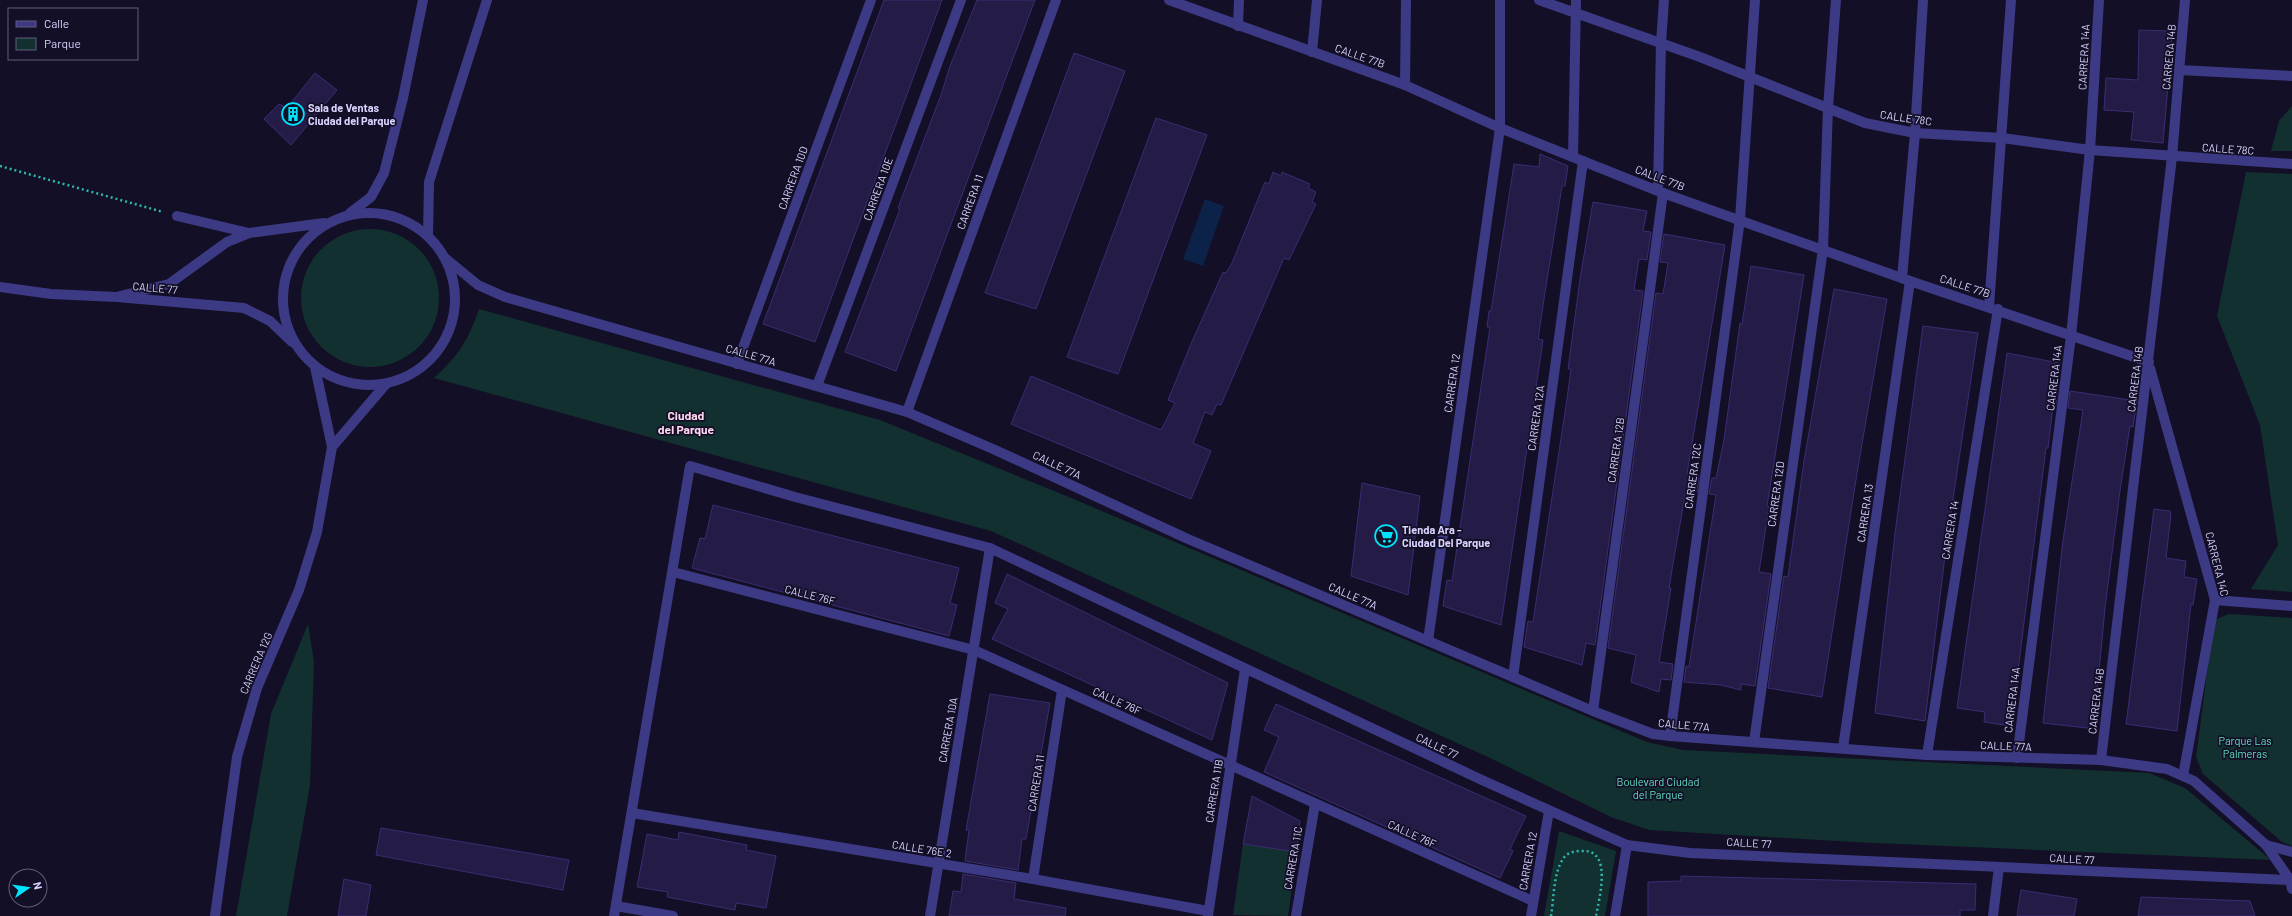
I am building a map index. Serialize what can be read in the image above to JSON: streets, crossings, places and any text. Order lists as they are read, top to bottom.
{
  "streets": {
    "street": [
      "CALLE 77B",
      "CARRERA 14A",
      "CARRERA 14B",
      "CALLE 78C",
      "CARRERA 10D",
      "CARRERA 10E",
      "CARRERA 11",
      "CALLE 77",
      "CALLE 77A",
      "CARRERA 12",
      "CARRERA 12A",
      "CARRERA 12B",
      "CARRERA 12C",
      "CARRERA 12D",
      "CARRERA 13",
      "CARRERA 14",
      "CARRERA 14C",
      "CALLE 76F",
      "CARRERA 12G",
      "CARRERA 10A",
      "CARRERA 11B",
      "CALLE 76E 2",
      "CARRERA 11C"
    ]
  },
  "crossings": [
    ["CALLE 77B", "CARRERA 14A"],
    ["CALLE 77B", "CARRERA 14B"],
    ["CALLE 77B", "CARRERA 12"],
    ["CALLE 77B", "CARRERA 12A"],
    ["CALLE 77B", "CARRERA 12B"],
    ["CALLE 77B", "CARRERA 12C"],
    ["CALLE 77B", "CARRERA 12D"],
    ["CALLE 77B", "CARRERA 13"],
    ["CALLE 77B", "CARRERA 14"],
    ["CALLE 77B", "CARRERA 14C"],
    ["CARRERA 14A", "CALLE 78C"],
    ["CARRERA 14A", "CALLE 77A"],
    ["CARRERA 14B", "CALLE 78C"],
    ["CARRERA 14B", "CALLE 77A"],
    ["CARRERA 14B", "CARRERA 14C"],
    ["CALLE 78C", "CARRERA 12B"],
    ["CALLE 78C", "CARRERA 12C"],
    ["CALLE 78C", "CARRERA 12D"],
    ["CALLE 78C", "CARRERA 13"],
    ["CALLE 78C", "CARRERA 14"],
    ["CARRERA 10D", "CALLE 77A"],
    ["CARRERA 10E", "CALLE 77A"],
    ["CARRERA 11", "CALLE 77A"],
    ["CARRERA 11", "CALLE 76F"],
    ["CARRERA 11", "CALLE 76E 2"],
    ["CALLE 77", "CALLE 77A"],
    ["CALLE 77", "CARRERA 12"],
    ["CALLE 77", "CALLE 76F"],
    ["CALLE 77", "CARRERA 12G"],
    ["CALLE 77", "CARRERA 10A"],
    ["CALLE 77", "CARRERA 11B"],
    ["CALLE 77A", "CARRERA 12"],
    ["CALLE 77A", "CARRERA 12A"],
    ["CALLE 77A", "CARRERA 12B"],
    ["CALLE 77A", "CARRERA 12C"],
    ["CALLE 77A", "CARRERA 12D"],
    ["CALLE 77A", "CARRERA 13"],
    ["CALLE 77A", "CARRERA 14"],
    ["CALLE 77A", "CARRERA 14C"],
    ["CARRERA 12", "CALLE 76F"],
    ["CALLE 76F", "CARRERA 10A"],
    ["CALLE 76F", "CARRERA 11B"],
    ["CALLE 76F", "CARRERA 11C"],
    ["CARRERA 10A", "CALLE 76E 2"],
    ["CARRERA 11B", "CALLE 76E 2"]
  ],
  "districts": ["Ciudad del Parque"],
  "parks": ["Parque Las Palmeras", "Boulevard Ciudad del Parque"],
  "places": {
    "building": ["Sala de Ventas Ciudad del Parque"],
    "supermarket": ["Tienda Ara - Ciudad Del Parque"]
  },
  "legend": ["Calle", "Parque"],
  "north": "right"
}
